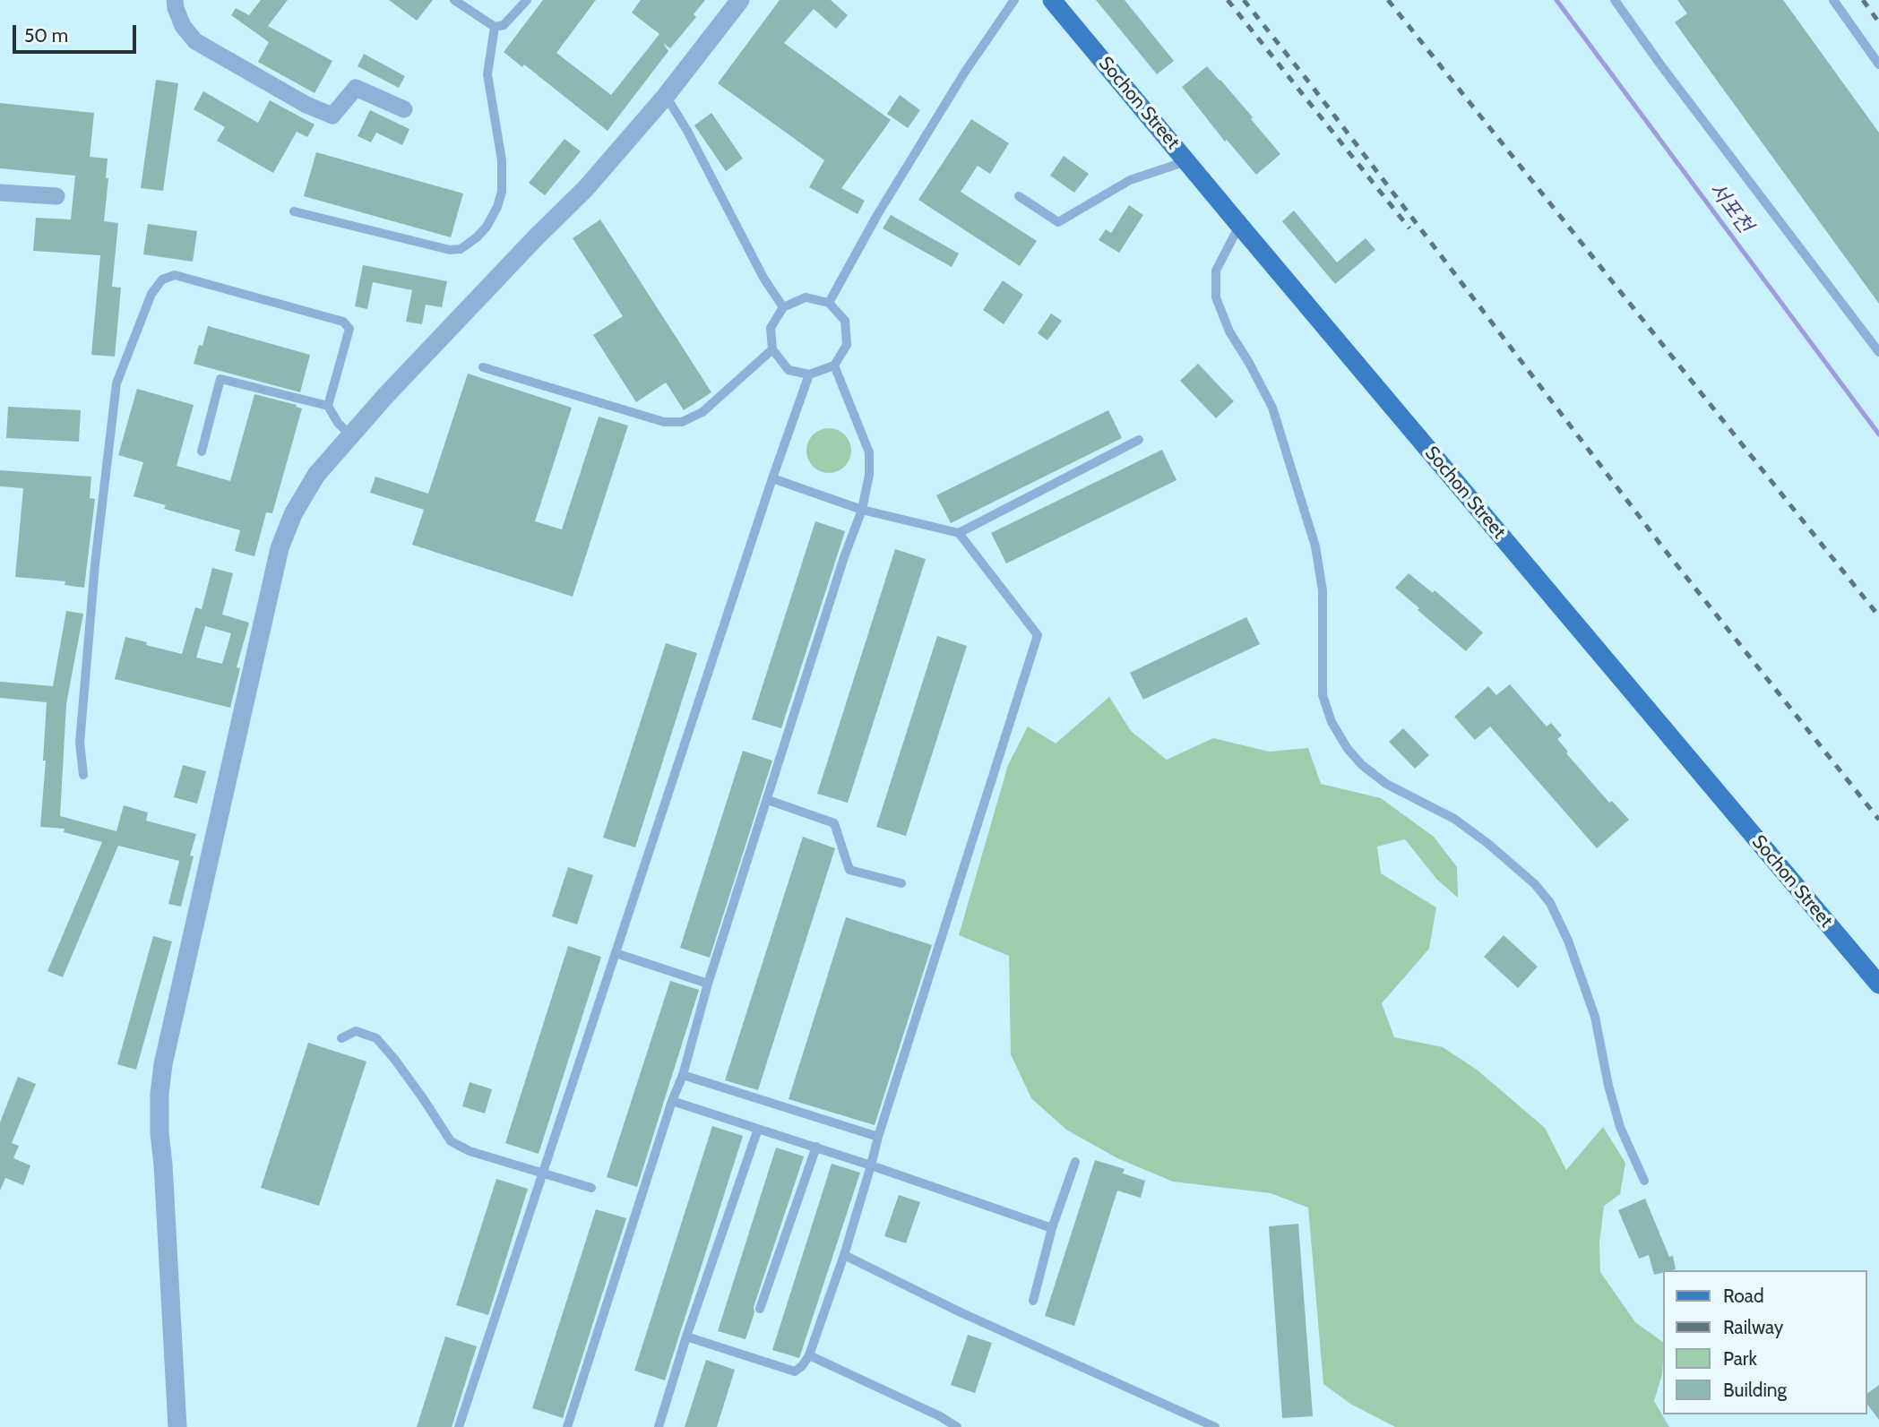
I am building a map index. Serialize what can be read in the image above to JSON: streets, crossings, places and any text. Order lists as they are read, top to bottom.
{
  "streets": {
    "main road": ["Sochon Street"]
  },
  "water": ["서포천"],
  "legend": [
    "Road",
    "Railway",
    "Park",
    "Building"
  ],
  "scale_bar": "50 m"
}
